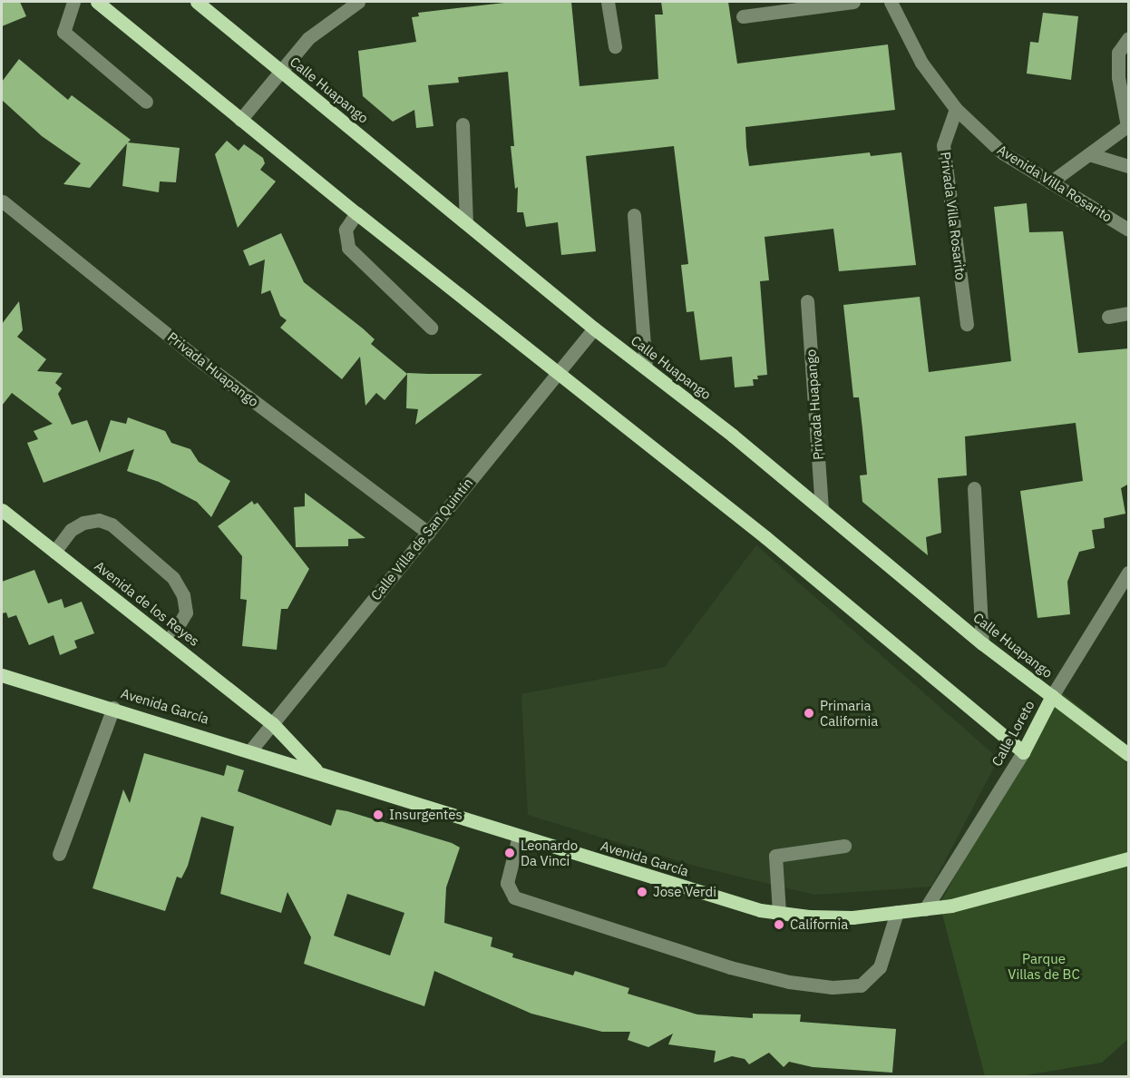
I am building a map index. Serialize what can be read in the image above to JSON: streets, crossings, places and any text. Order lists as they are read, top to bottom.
{
  "streets": {
    "main road": [
      "Calle Huapango",
      "Avenida de los Reyes",
      "Avenida García",
      "Calle Loreto"
    ],
    "street": [
      "Avenida Villa Rosarito",
      "Privada Villa Rosarito",
      "Privada Huapango",
      "Calle Villa de San Quintín"
    ]
  },
  "crossings": [
    ["Calle Huapango", "Privada Huapango"],
    ["Calle Huapango", "Calle Villa de San Quintín"],
    ["Calle Huapango", "Calle Loreto"],
    ["Avenida Villa Rosarito", "Privada Villa Rosarito"],
    ["Privada Huapango", "Calle Villa de San Quintín"],
    ["Calle Villa de San Quintín", "Avenida de los Reyes"],
    ["Calle Villa de San Quintín", "Avenida García"],
    ["Avenida de los Reyes", "Avenida García"],
    ["Avenida García", "Calle Loreto"]
  ],
  "parks": ["Parque Villas de BC"],
  "places": [
    "Primaria California",
    "Insurgentes",
    "Leonardo Da Vinci",
    "Jose Verdi",
    "California"
  ]
}
